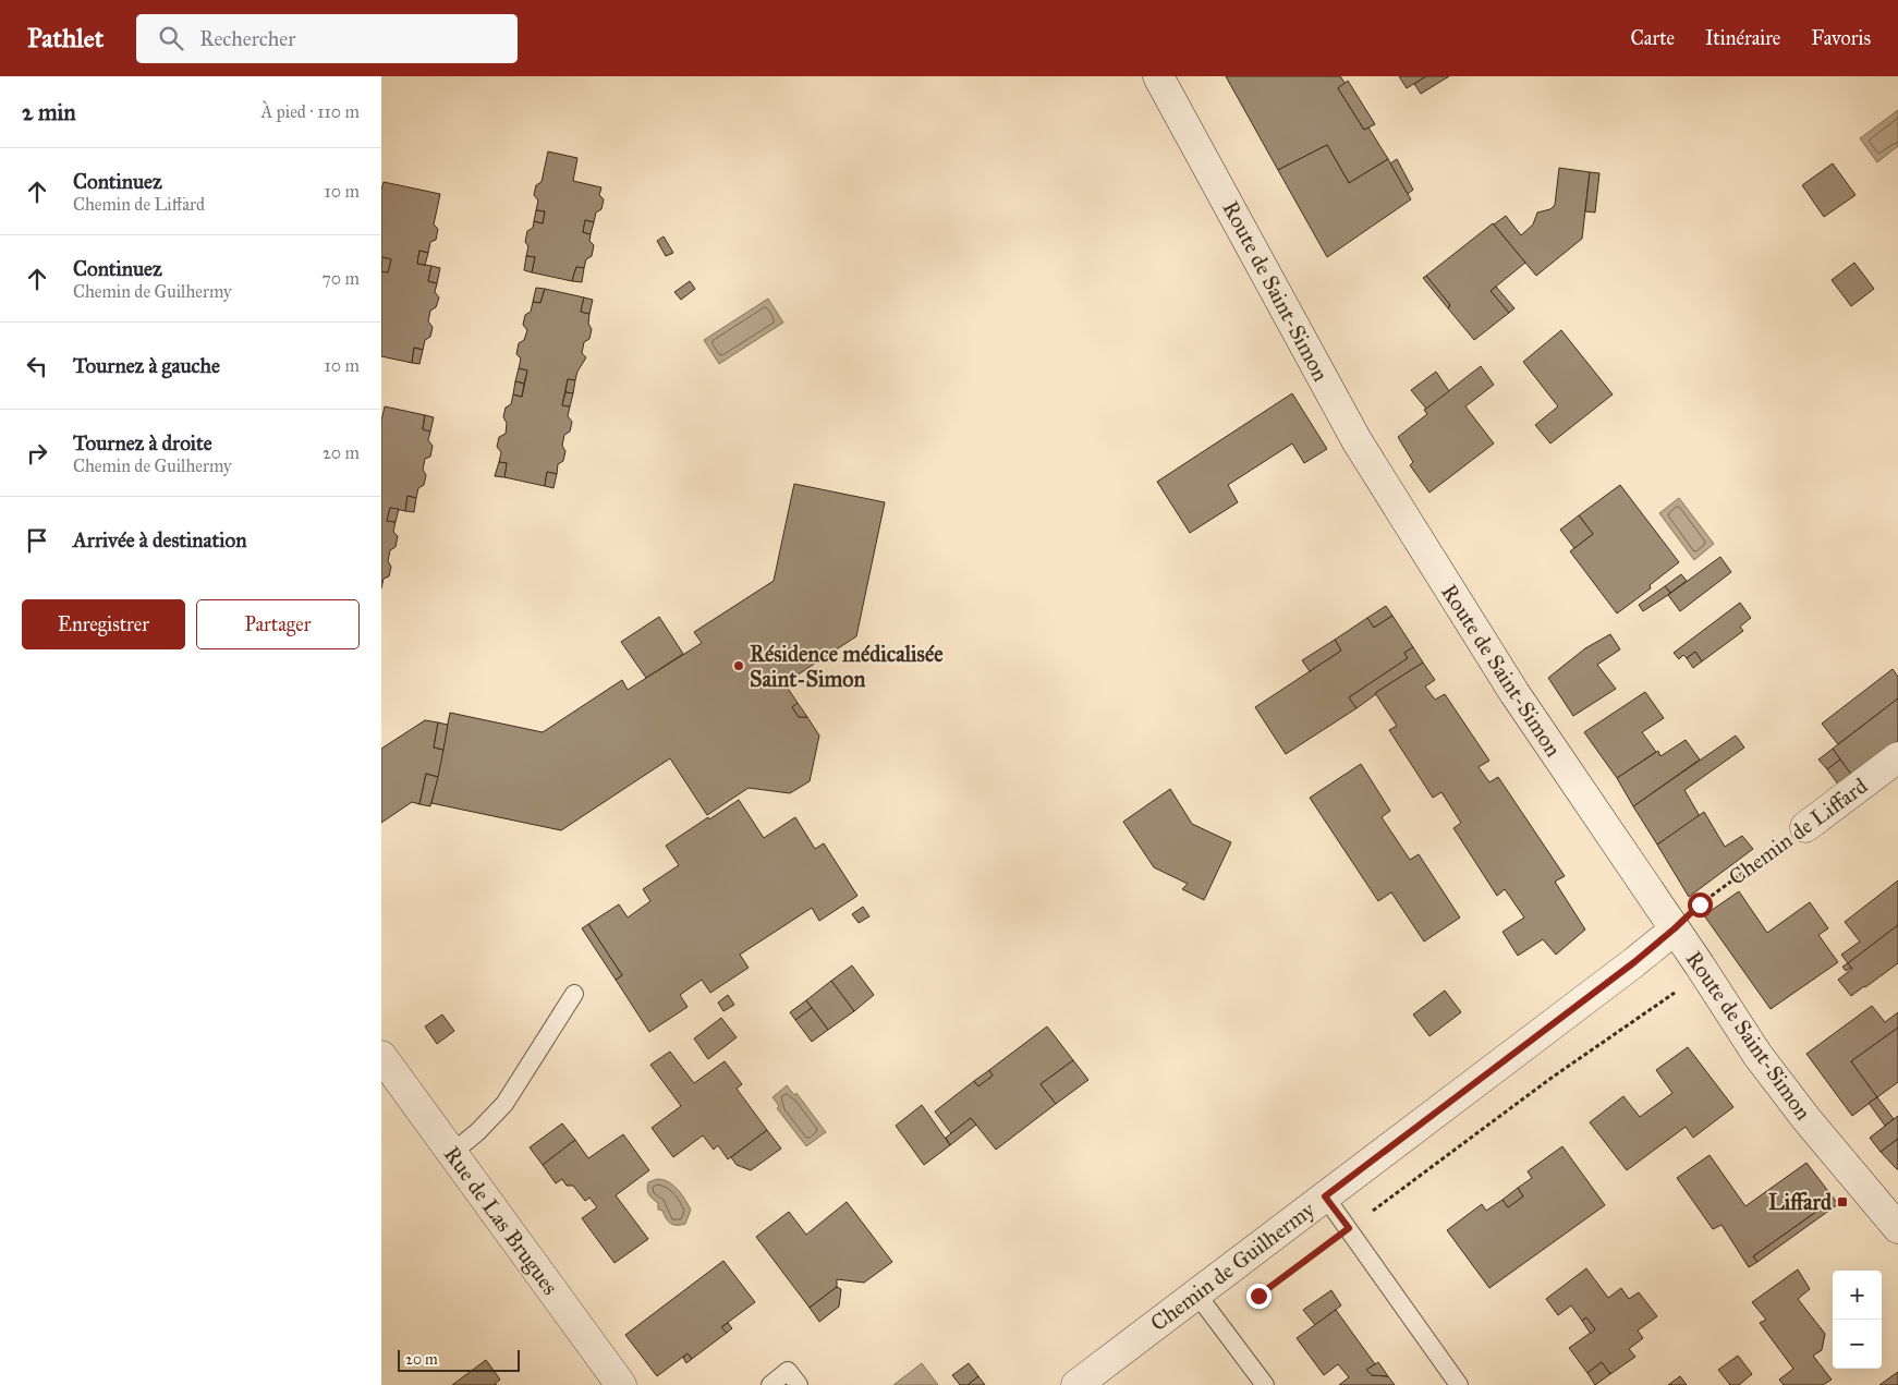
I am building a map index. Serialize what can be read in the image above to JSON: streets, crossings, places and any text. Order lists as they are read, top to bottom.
{
  "streets": {
    "main road": [
      "Route de Saint-Simon",
      "Chemin de Liffard",
      "Rue de Las Brugues",
      "Chemin de Guilhermy"
    ]
  },
  "crossings": [
    ["Route de Saint-Simon", "Chemin de Liffard"],
    ["Route de Saint-Simon", "Chemin de Guilhermy"],
    ["Chemin de Liffard", "Chemin de Guilhermy"]
  ],
  "places": {
    "other": ["Résidence médicalisée Saint-Simon"],
    "transit": ["Liffard"]
  },
  "scale_bar": "20 m",
  "page": {
    "header": "Pathlet",
    "search": "Rechercher",
    "nav": ["Carte", "Itinéraire", "Favoris"],
    "heading": ["2 min", "À pied · 110 m"],
    "list": [
      ["Continuez", "Chemin de Liffard", "10 m"],
      ["Continuez", "Chemin de Guilhermy", "70 m"],
      ["Tournez à gauche", "10 m"],
      ["Tournez à droite", "Chemin de Guilhermy", "20 m"],
      "Arrivée à destination"
    ],
    "buttons": ["Enregistrer", "Partager"],
    "map_buttons": ["+", "−"],
    "scale": "20 m"
  }
}
